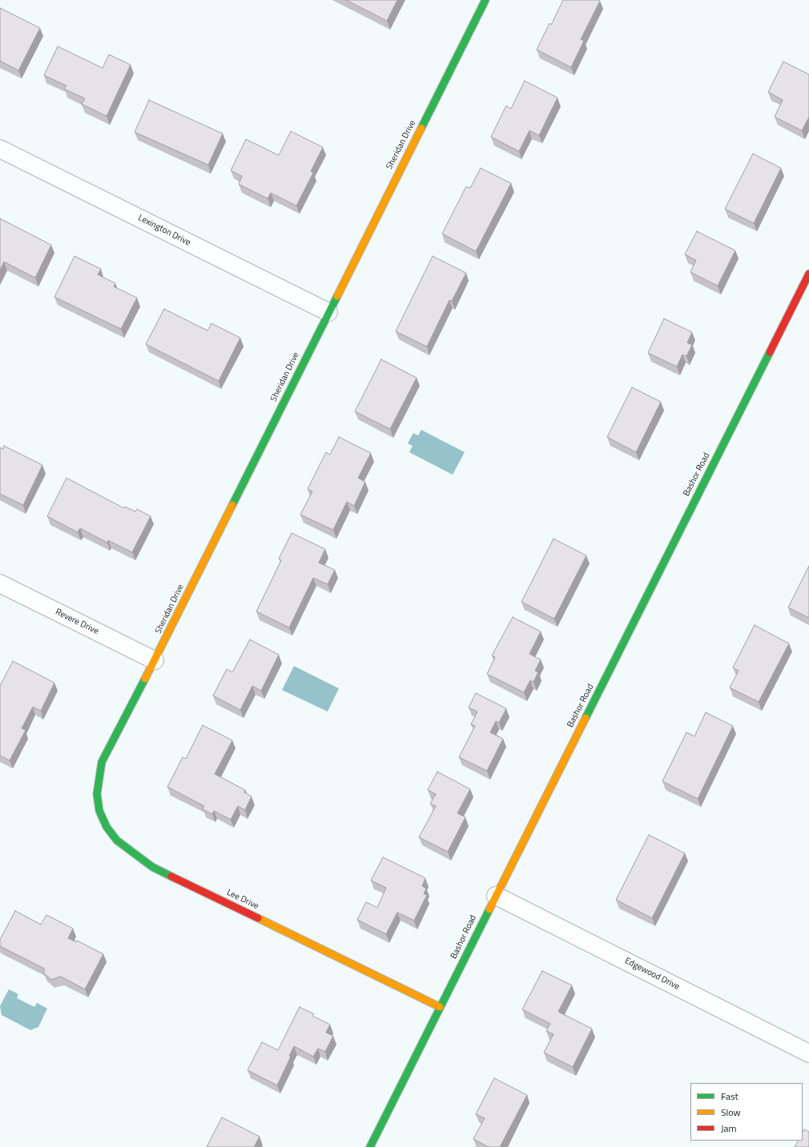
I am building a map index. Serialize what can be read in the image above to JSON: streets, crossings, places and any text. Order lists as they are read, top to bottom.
{
  "streets": {
    "street": [
      "Sheridan Drive",
      "Lexington Drive",
      "Bashor Road",
      "Revere Drive",
      "Lee Drive",
      "Edgewood Drive"
    ]
  },
  "crossings": [
    ["Sheridan Drive", "Lexington Drive"],
    ["Sheridan Drive", "Revere Drive"],
    ["Sheridan Drive", "Lee Drive"],
    ["Bashor Road", "Lee Drive"],
    ["Bashor Road", "Edgewood Drive"]
  ],
  "legend": ["Fast", "Slow", "Jam"]
}
